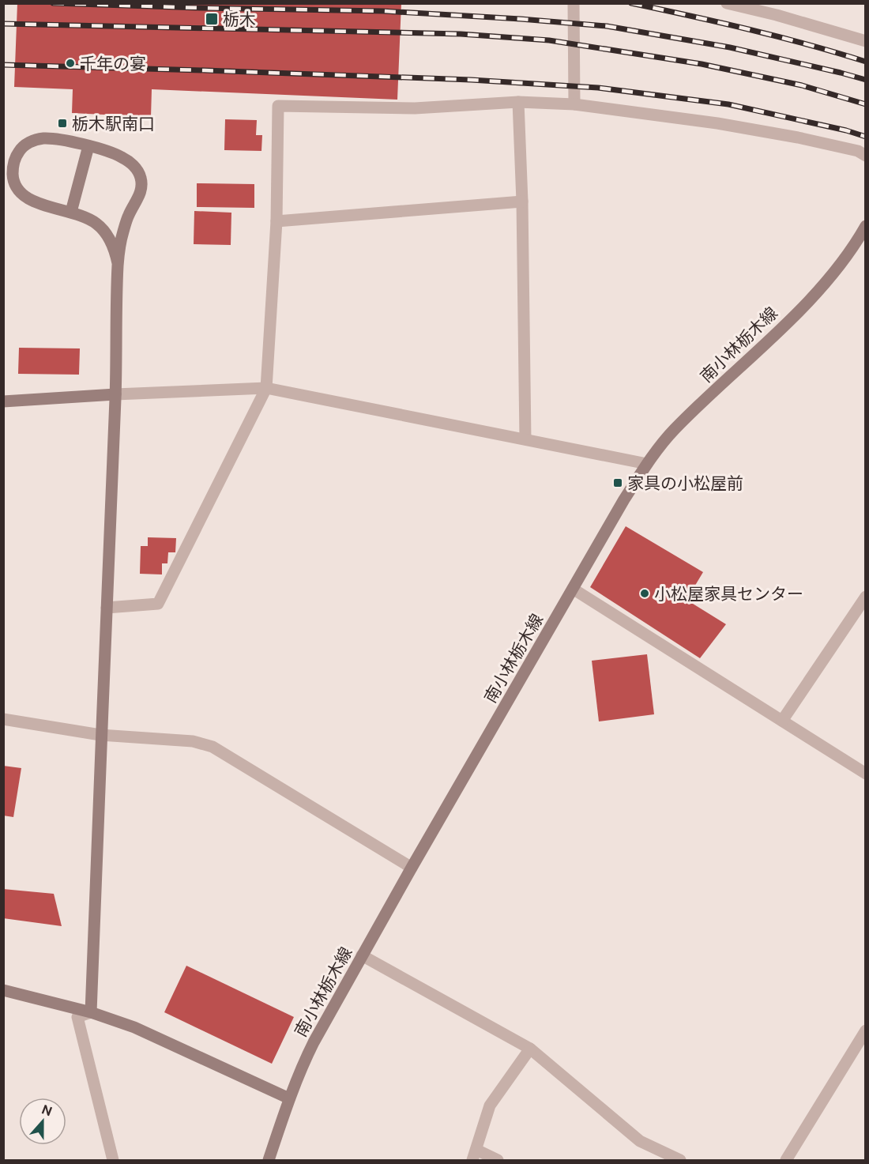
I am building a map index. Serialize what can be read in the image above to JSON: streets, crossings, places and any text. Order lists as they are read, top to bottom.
{
  "streets": {
    "street": ["南小林栃木線"]
  },
  "places": {
    "transit": ["栃木", "栃木駅南口", "家具の小松屋前"],
    "other": ["千年の宴", "小松屋家具センター"]
  },
  "north": "top"
}
